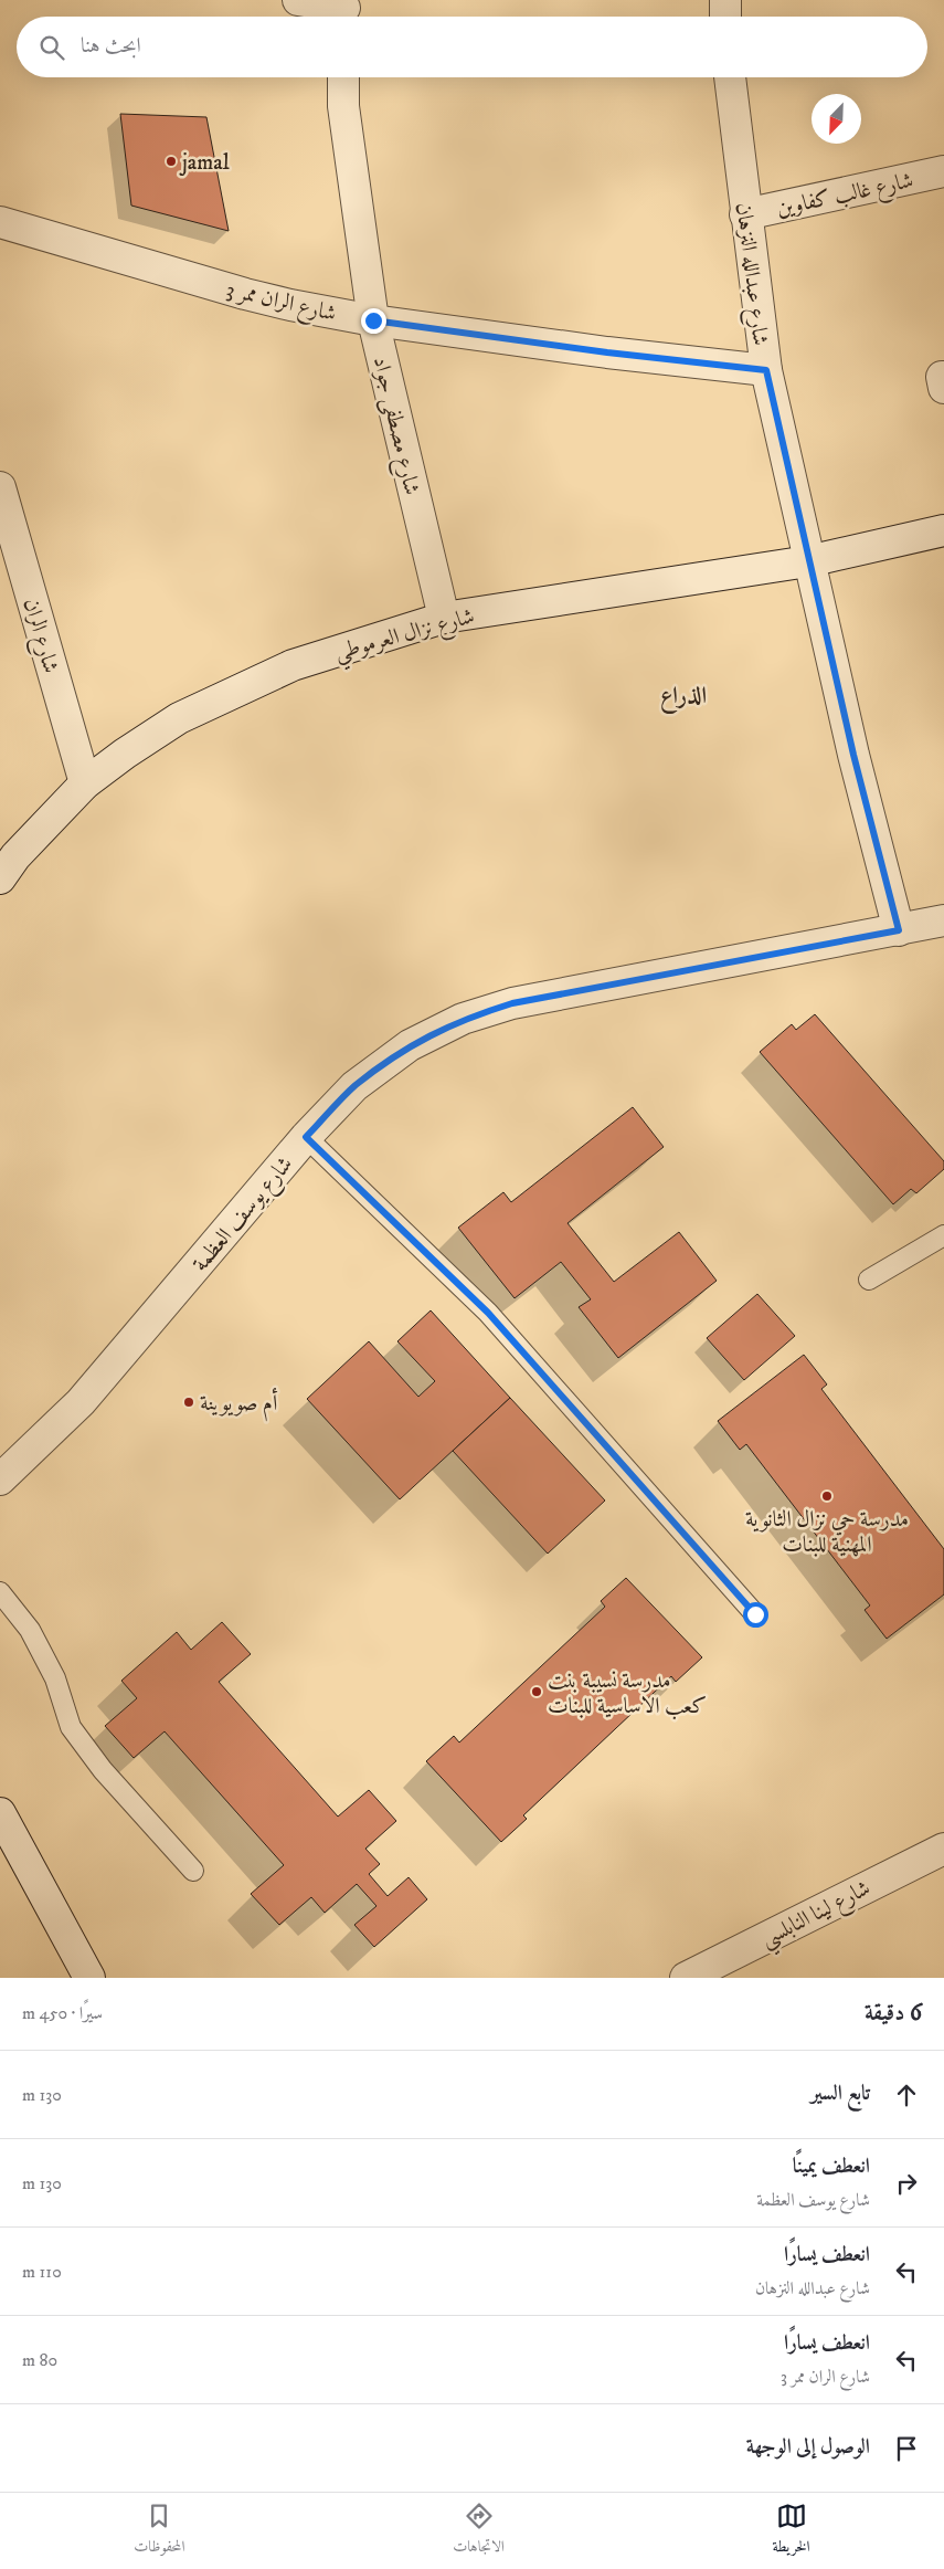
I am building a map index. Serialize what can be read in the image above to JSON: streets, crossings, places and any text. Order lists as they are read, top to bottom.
{
  "streets": {
    "street": [
      "شارع غالب كفاوين",
      "شارع عبدالله النزهان",
      "شارع الران ممر 3",
      "شارع مصطفى جواد",
      "شارع نزال العرموطي",
      "شارع الران",
      "شارع يوسف العظمة",
      "شارع لينا النابلسي"
    ]
  },
  "crossings": [
    ["شارع غالب كفاوين", "شارع عبدالله النزهان"],
    ["شارع عبدالله النزهان", "شارع الران ممر 3"],
    ["شارع عبدالله النزهان", "شارع نزال العرموطي"],
    ["شارع عبدالله النزهان", "شارع يوسف العظمة"],
    ["شارع الران ممر 3", "شارع مصطفى جواد"],
    ["شارع مصطفى جواد", "شارع نزال العرموطي"],
    ["شارع نزال العرموطي", "شارع الران"]
  ],
  "districts": ["الذراع"],
  "places": [
    "jamal",
    "أم صويوينة",
    "مدرسة حي نزال الثانوية المهنية للبنات",
    "مدرسة نسيبة بنت كعب الاساسية للبنات"
  ],
  "north": "bottom left",
  "page": {
    "search": "ابحث هنا",
    "heading": ["6 دقيقة", "سيرًا · 450 m"],
    "list": [
      ["تابع السير", "130 m"],
      ["انعطف يمينًا", "شارع يوسف العظمة", "130 m"],
      ["انعطف يسارًا", "شارع عبدالله النزهان", "110 m"],
      ["انعطف يسارًا", "شارع الران ممر 3", "80 m"],
      "الوصول إلى الوجهة"
    ],
    "nav": ["الخريطة", "الاتجاهات", "المحفوظات"]
  }
}
